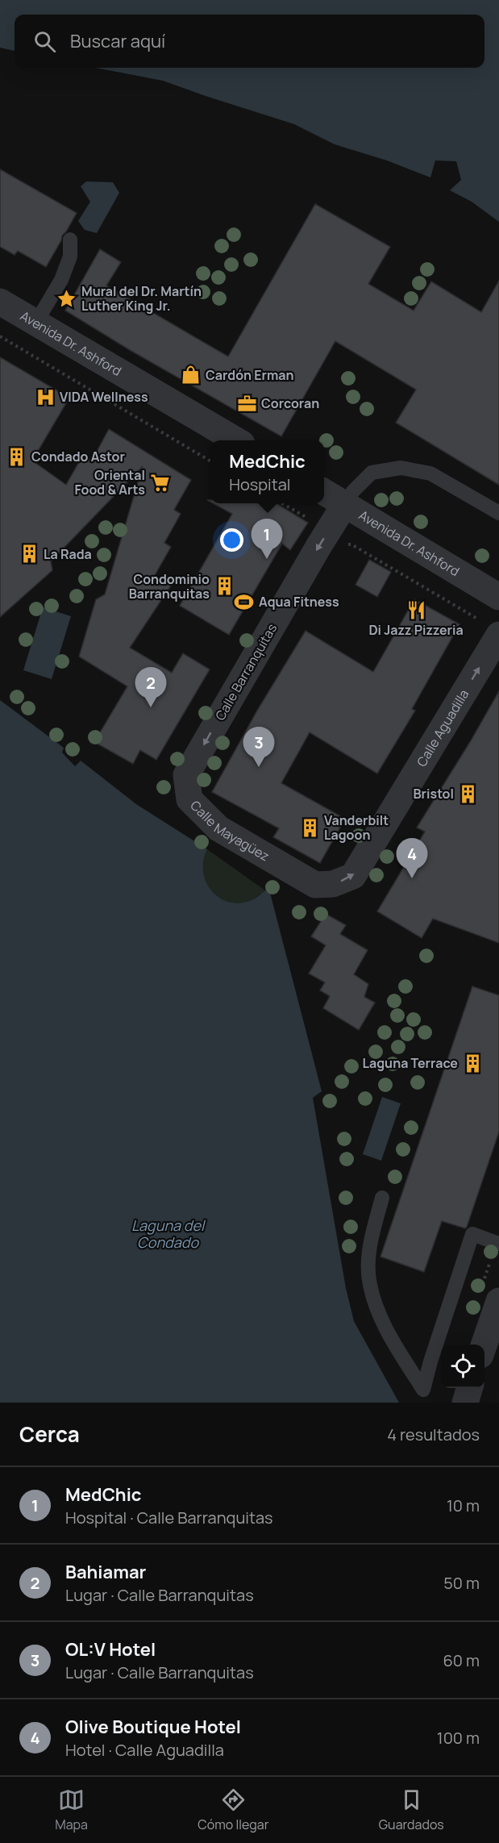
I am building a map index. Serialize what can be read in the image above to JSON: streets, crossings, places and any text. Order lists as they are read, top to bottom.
{
  "streets": {
    "street": [
      "Avenida Dr. Ashford",
      "Calle Barranquitas",
      "Calle Aguadilla",
      "Calle Mayagüez"
    ]
  },
  "crossings": [
    ["Avenida Dr. Ashford", "Calle Barranquitas"],
    ["Calle Barranquitas", "Calle Mayagüez"],
    ["Calle Aguadilla", "Calle Mayagüez"]
  ],
  "one_way": ["Calle Barranquitas", "Calle Aguadilla"],
  "water": ["Laguna del Condado"],
  "places": {
    "place": ["Mural del Dr. Martín Luther King Jr."],
    "shop": ["Cardón Erman"],
    "hospital": ["VIDA Wellness"],
    "office": ["Corcoran"],
    "building": [
      "Condado Astor",
      "La Rada",
      "Condominio Barranquitas",
      "Bristol",
      "Vanderbilt Lagoon",
      "Laguna Terrace"
    ],
    "supermarket": ["Oriental Food & Arts"],
    "sports": ["Aqua Fitness"],
    "restaurant": ["Di Jazz Pizzeria"]
  },
  "page": {
    "search": "Buscar aquí",
    "popup": ["MedChic", "Hospital"],
    "pins": [
      "1",
      "2",
      "3",
      "4"
    ],
    "heading": ["Cerca", "4 resultados"],
    "list": [
      {
        "mark": "1",
        "name": "MedChic",
        "note": "Hospital · Calle Barranquitas",
        "value": "10 m"
      },
      {
        "mark": "2",
        "name": "Bahiamar",
        "note": "Lugar · Calle Barranquitas",
        "value": "50 m"
      },
      {
        "mark": "3",
        "name": "OL:V Hotel",
        "note": "Lugar · Calle Barranquitas",
        "value": "60 m"
      },
      {
        "mark": "4",
        "name": "Olive Boutique Hotel",
        "note": "Hotel · Calle Aguadilla",
        "value": "100 m"
      }
    ],
    "nav": ["Mapa", "Cómo llegar", "Guardados"]
  }
}
